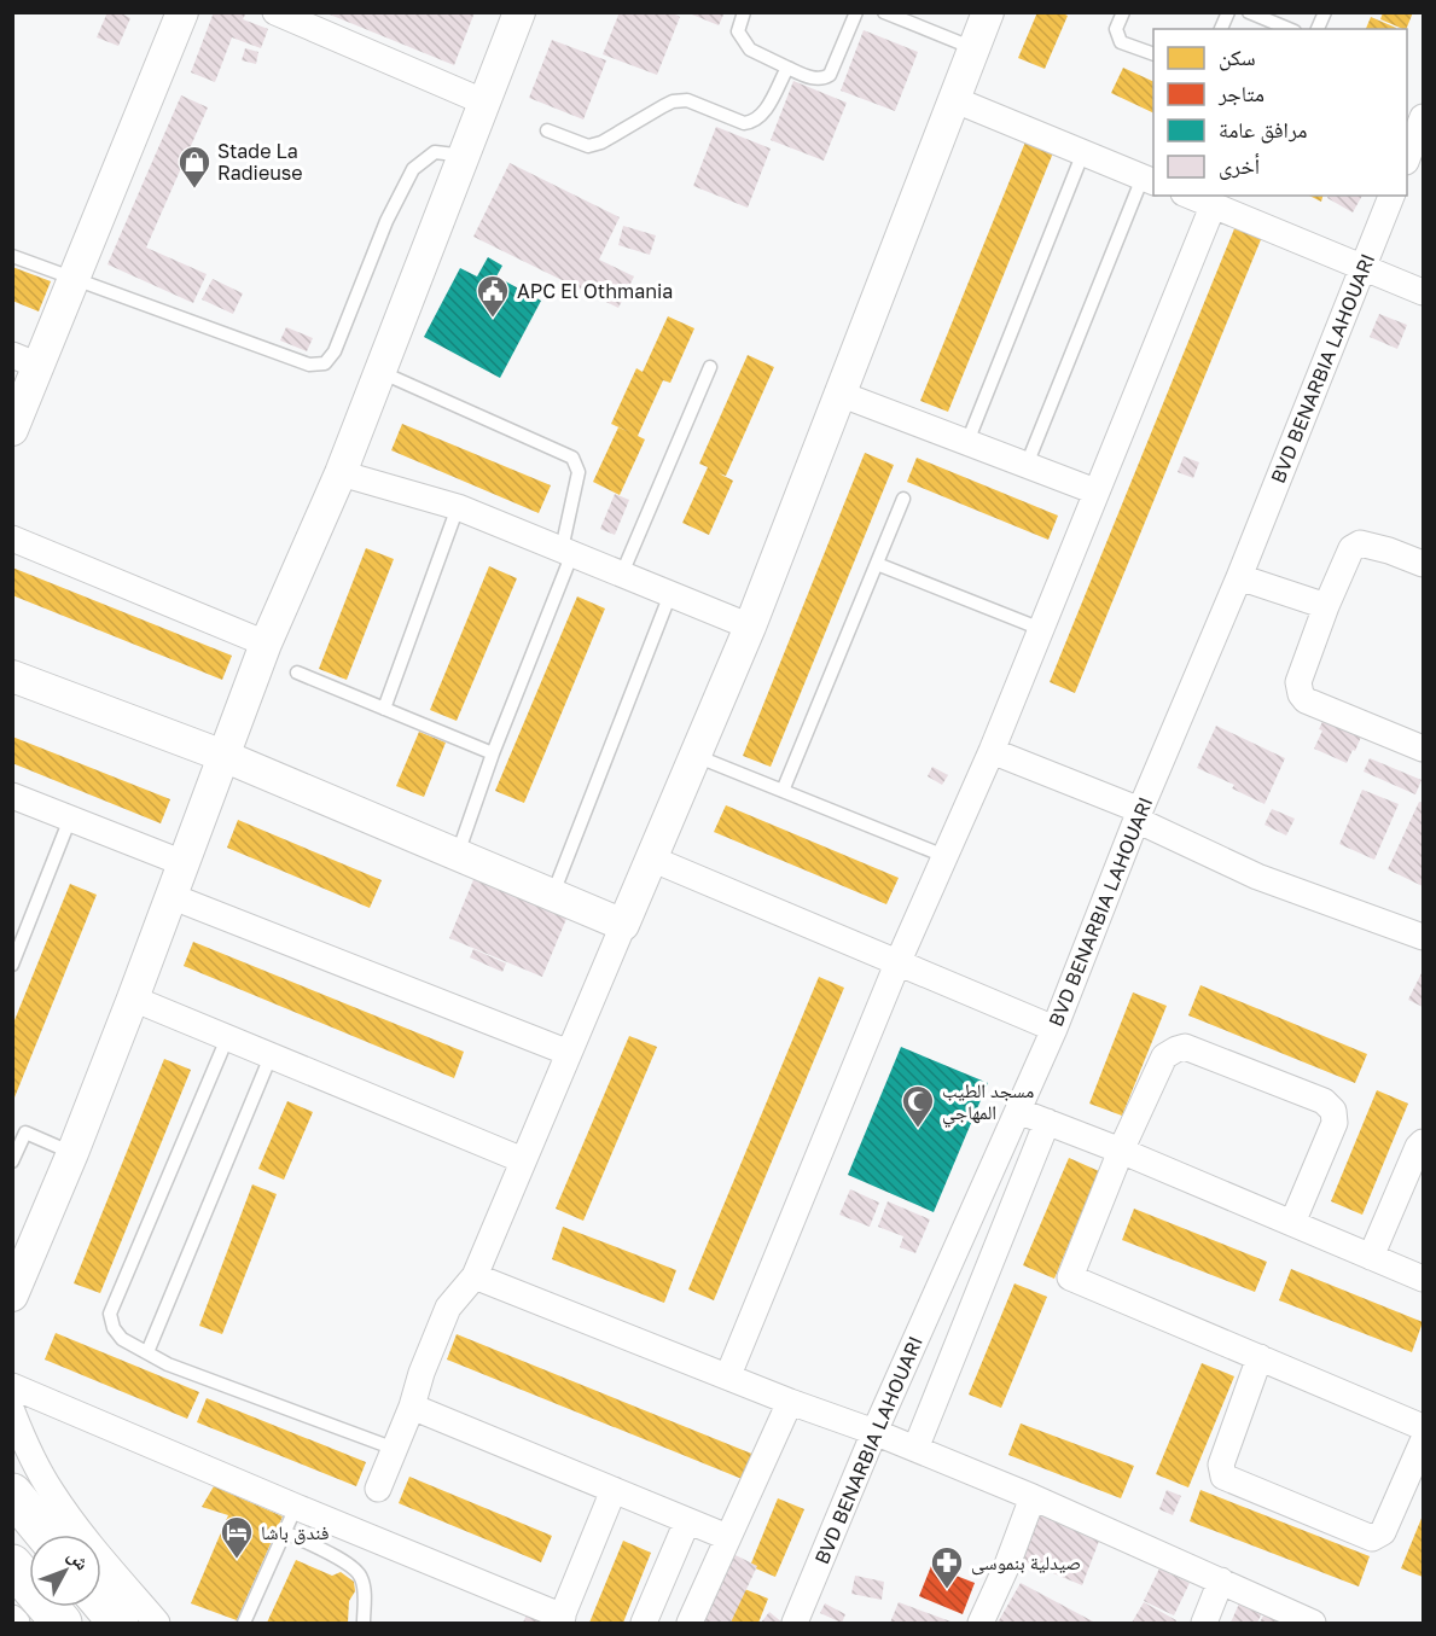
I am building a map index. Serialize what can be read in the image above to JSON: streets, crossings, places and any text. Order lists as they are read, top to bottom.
{
  "streets": {
    "street": ["BVD BENARBIA LAHOUARI"]
  },
  "places": {
    "shop": ["Stade La Radieuse"],
    "public building": ["APC El Othmania"],
    "mosque": ["مسجد الطيب المهاجي"],
    "hotel": ["فندق باشا"],
    "pharmacy": ["صيدلية بنموسى"]
  },
  "legend": [
    "سكن",
    "متاجر",
    "مرافق عامة",
    "أخرى"
  ],
  "north": "top right"
}
